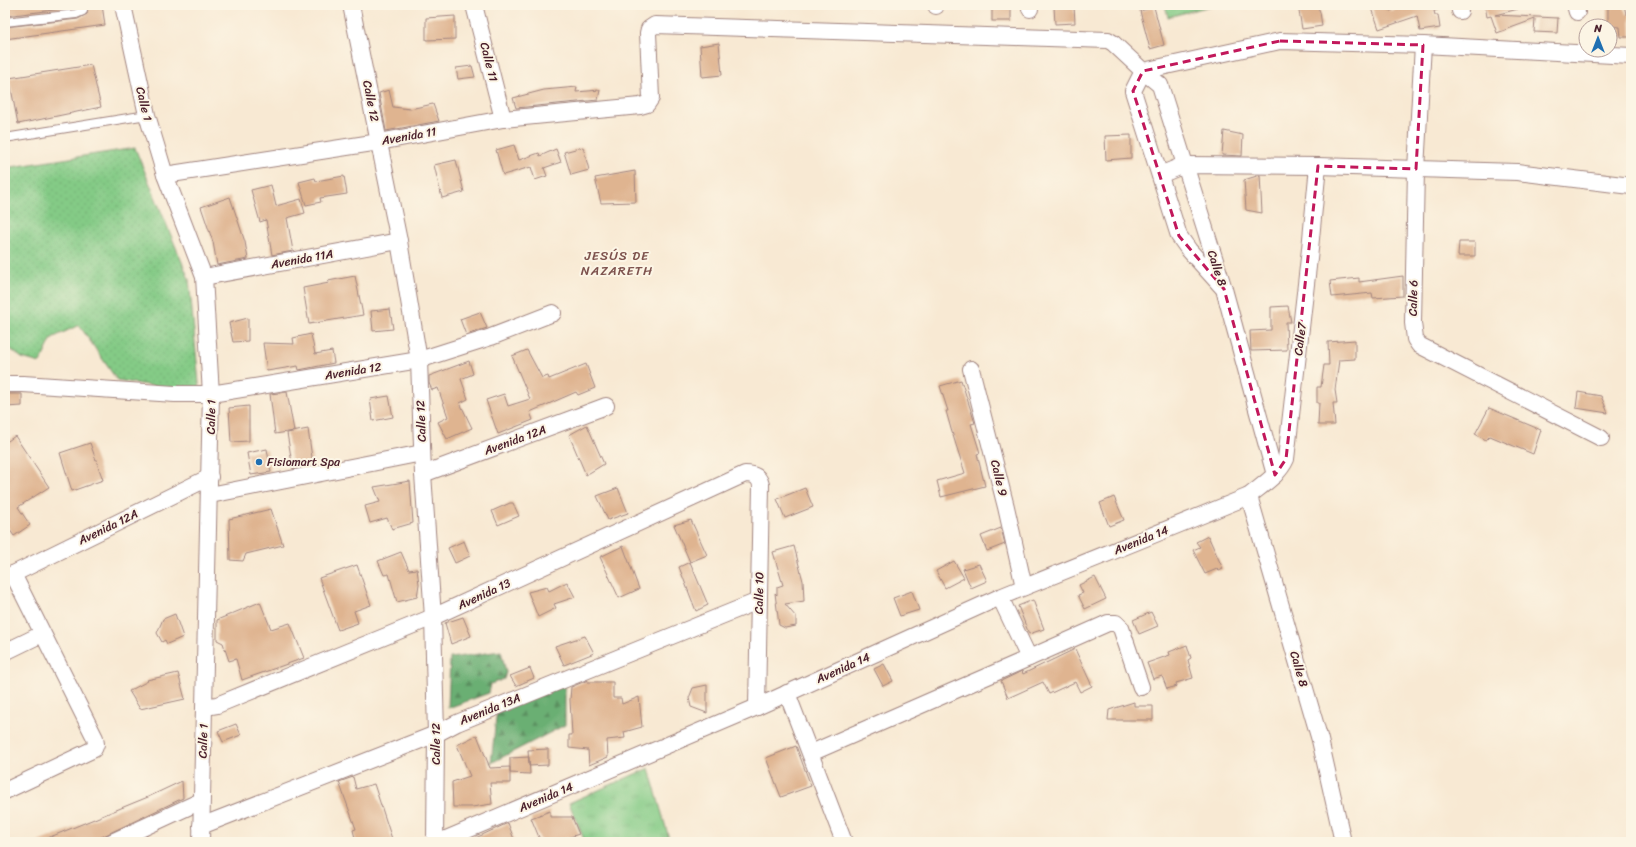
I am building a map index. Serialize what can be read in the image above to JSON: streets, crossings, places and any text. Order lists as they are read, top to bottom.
{
  "streets": {
    "street": [
      "Calle 11",
      "Calle 12",
      "Calle 1",
      "Avenida 11",
      "Avenida 11A",
      "Calle 8",
      "Calle 6",
      "Calle7",
      "Avenida 12",
      "Avenida 12A",
      "Calle 9",
      "Avenida 14",
      "Calle 10",
      "Avenida 13",
      "Avenida 13A"
    ]
  },
  "crossings": [
    ["Calle 11", "Avenida 11"],
    ["Calle 12", "Avenida 11"],
    ["Calle 12", "Avenida 11A"],
    ["Calle 12", "Avenida 12"],
    ["Calle 12", "Avenida 12A"],
    ["Calle 12", "Avenida 13"],
    ["Calle 12", "Avenida 13A"],
    ["Calle 1", "Avenida 11"],
    ["Calle 1", "Avenida 11A"],
    ["Calle 1", "Avenida 12"],
    ["Calle 1", "Avenida 12A"],
    ["Calle 1", "Avenida 13"],
    ["Calle 1", "Avenida 13A"],
    ["Avenida 11", "Calle 8"],
    ["Calle 8", "Calle7"],
    ["Calle 8", "Avenida 14"],
    ["Calle7", "Avenida 14"],
    ["Calle 9", "Avenida 14"],
    ["Avenida 14", "Calle 10"],
    ["Calle 10", "Avenida 13"],
    ["Calle 10", "Avenida 13A"]
  ],
  "districts": ["JESÚS DE NAZARETH"],
  "places": ["Fisiomart Spa"],
  "north": "top"
}
